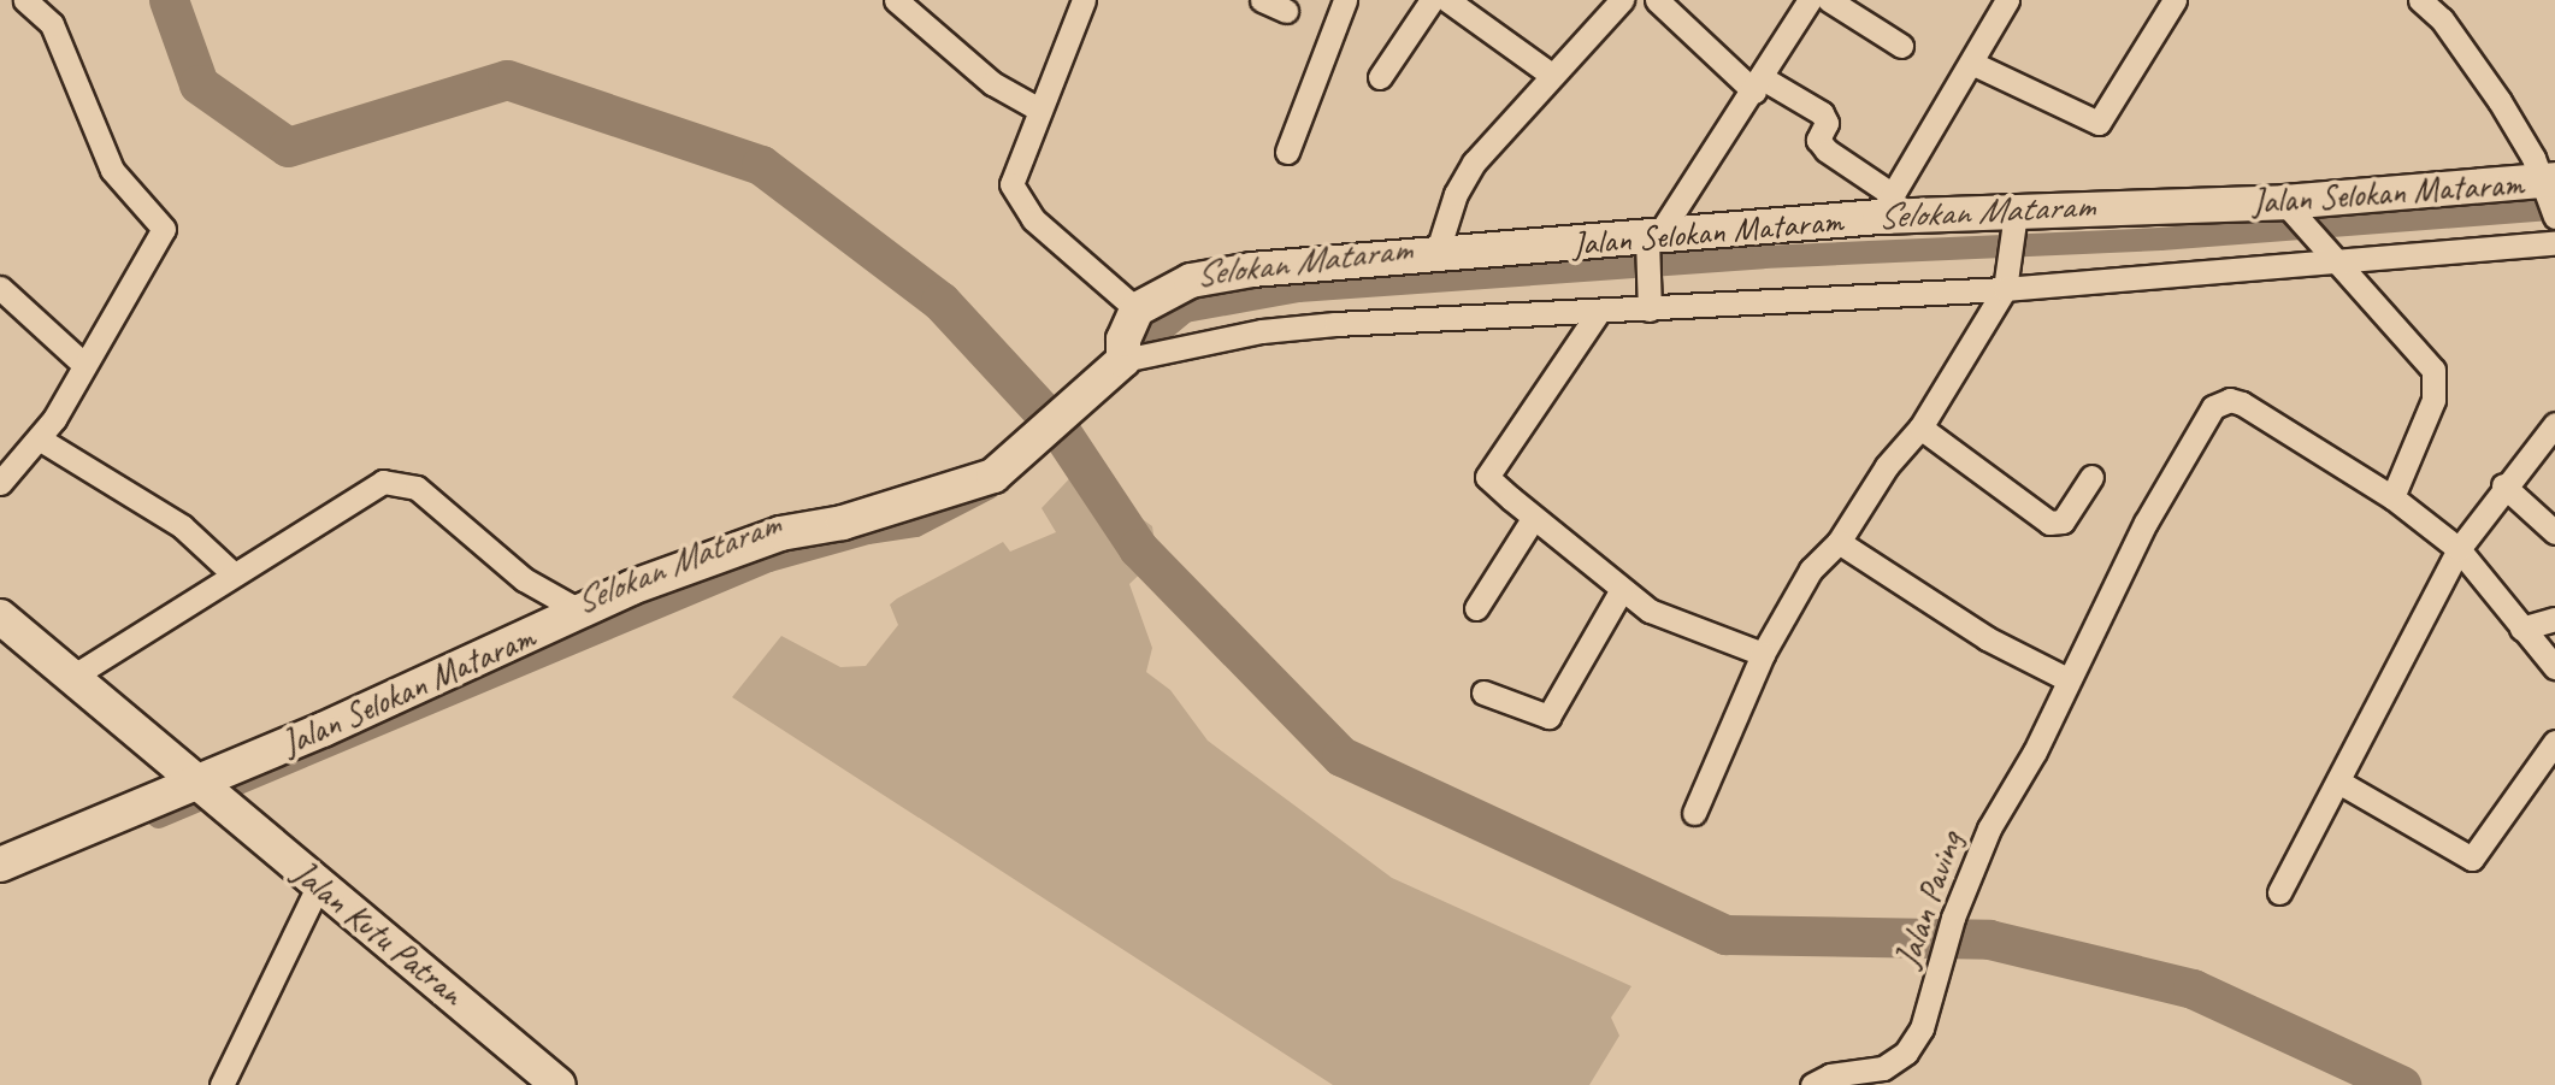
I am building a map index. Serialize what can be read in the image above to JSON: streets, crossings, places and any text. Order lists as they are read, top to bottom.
{
  "streets": {
    "street": ["Jalan Selokan Mataram", "Jalan Paving", "Jalan Kutu Patran"]
  },
  "crossings": [
    ["Jalan Selokan Mataram", "Jalan Kutu Patran"]
  ],
  "water": ["Selokan Mataram"]
}
